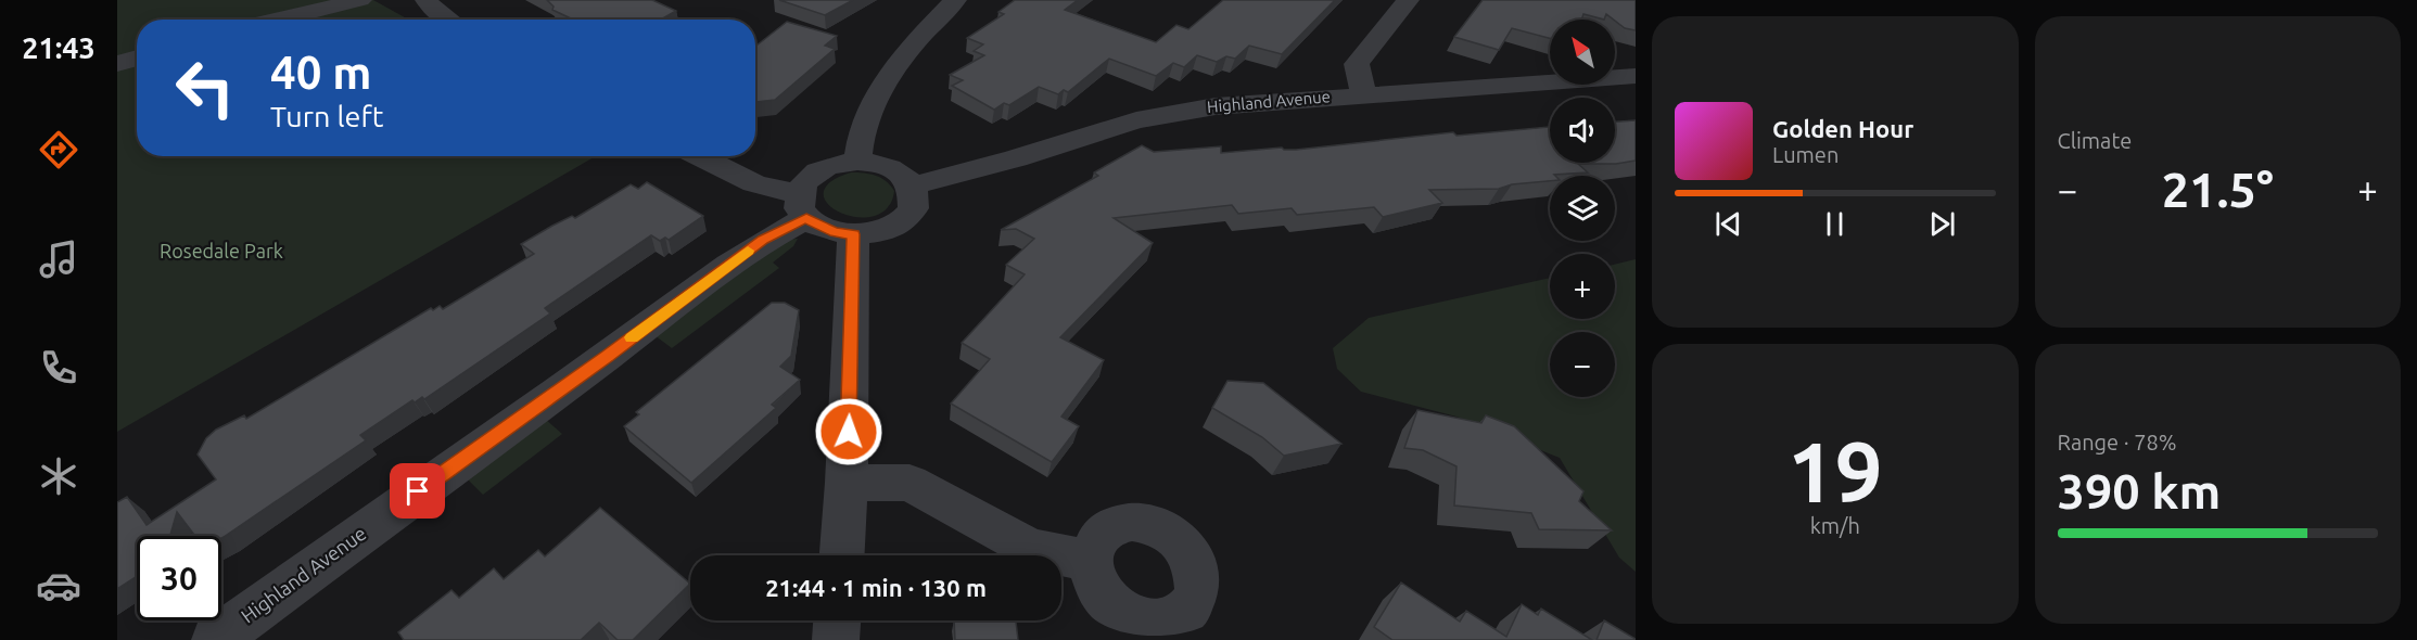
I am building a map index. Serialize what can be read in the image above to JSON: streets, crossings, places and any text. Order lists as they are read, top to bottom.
{
  "streets": {
    "street": ["Highland Avenue"]
  },
  "parks": ["Rosedale Park"],
  "north": "top left",
  "page": {
    "tabs": "21:43",
    "tile": [
      "Climate",
      ["19", "km/h"],
      ["Range · 78%", "390 km"]
    ],
    "map_buttons": ["+", "−"],
    "turn": ["40 m", "Turn left"],
    "song": ["Golden Hour", "Lumen"],
    "heat": ["−", "21.5°", "+"],
    "limit": "30",
    "trip": "21:44 · 1 min · 130 m"
  }
}
